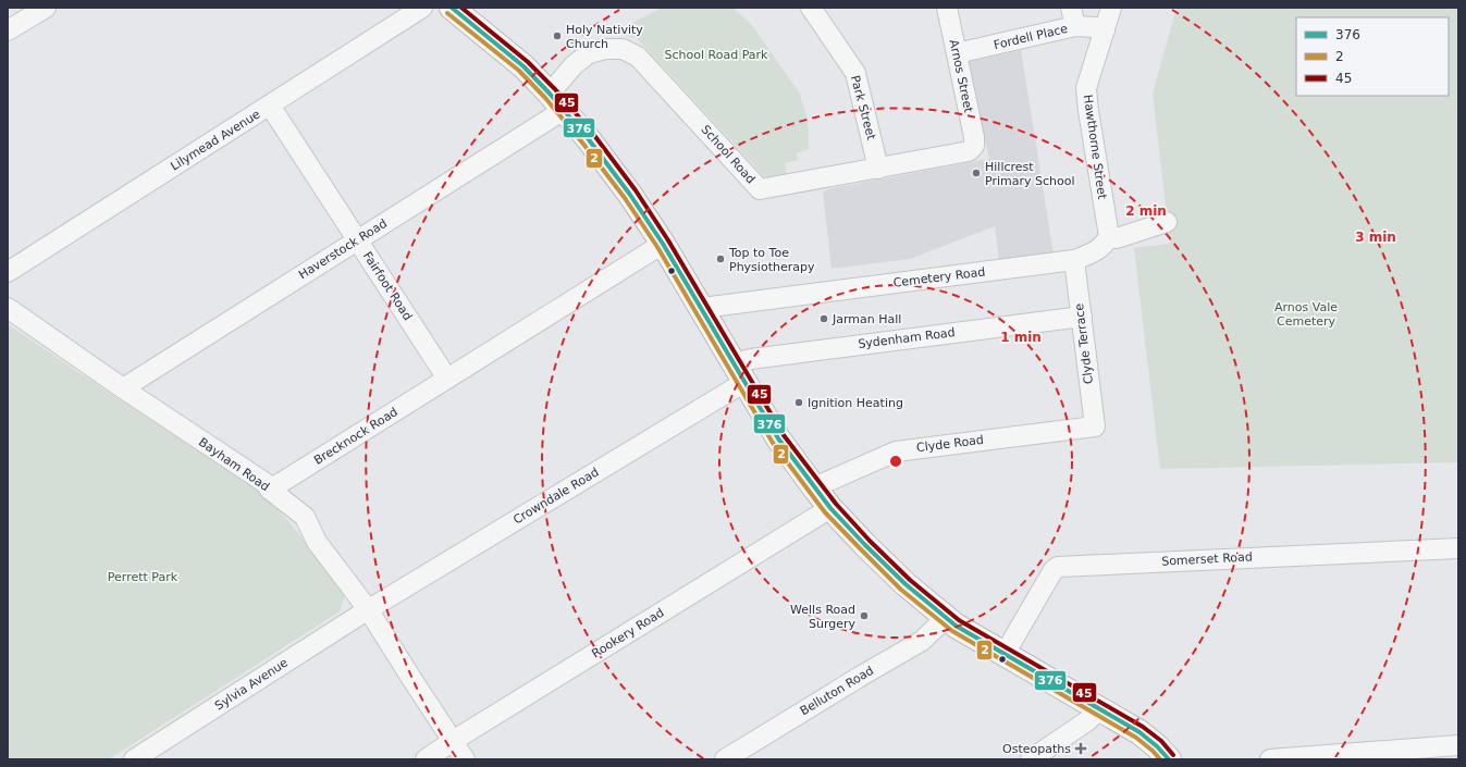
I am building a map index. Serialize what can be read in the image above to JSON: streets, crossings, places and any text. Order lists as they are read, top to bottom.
{
  "streets": {
    "street": [
      "Fordell Place",
      "Arnos Street",
      "Park Street",
      "Lilymead Avenue",
      "Hawthorne Street",
      "School Road",
      "Haverstock Road",
      "Cemetery Road",
      "Fairfoot Road",
      "Sydenham Road",
      "Clyde Terrace",
      "Brecknock Road",
      "Clyde Road",
      "Bayham Road",
      "Crowndale Road",
      "Somerset Road",
      "Rookery Road",
      "Sylvia Avenue",
      "Belluton Road"
    ]
  },
  "crossings": [
    ["Fordell Place", "Arnos Street"],
    ["Fordell Place", "Hawthorne Street"],
    ["Arnos Street", "School Road"],
    ["Park Street", "School Road"],
    ["Lilymead Avenue", "Fairfoot Road"],
    ["Hawthorne Street", "Cemetery Road"],
    ["School Road", "Haverstock Road"],
    ["Haverstock Road", "Fairfoot Road"],
    ["Haverstock Road", "Bayham Road"],
    ["Cemetery Road", "Clyde Terrace"],
    ["Fairfoot Road", "Brecknock Road"],
    ["Sydenham Road", "Clyde Terrace"],
    ["Sydenham Road", "Crowndale Road"],
    ["Clyde Terrace", "Clyde Road"],
    ["Brecknock Road", "Bayham Road"],
    ["Bayham Road", "Crowndale Road"],
    ["Bayham Road", "Rookery Road"],
    ["Bayham Road", "Sylvia Avenue"],
    ["Crowndale Road", "Sylvia Avenue"]
  ],
  "parks": ["School Road Park", "Arnos Vale Cemetery", "Perrett Park"],
  "places": {
    "other": [
      "Holy Nativity Church",
      "Hillcrest Primary School",
      "Top to Toe Physiotherapy",
      "Jarman Hall",
      "Ignition Heating",
      "Wells Road Surgery"
    ],
    "health": ["Osteopaths"]
  },
  "lines": ["transit line 376", "transit line 45", "transit line 2"],
  "legend": ["376", "2", "45"],
  "rings": ["2 min", "3 min", "1 min"]
}
